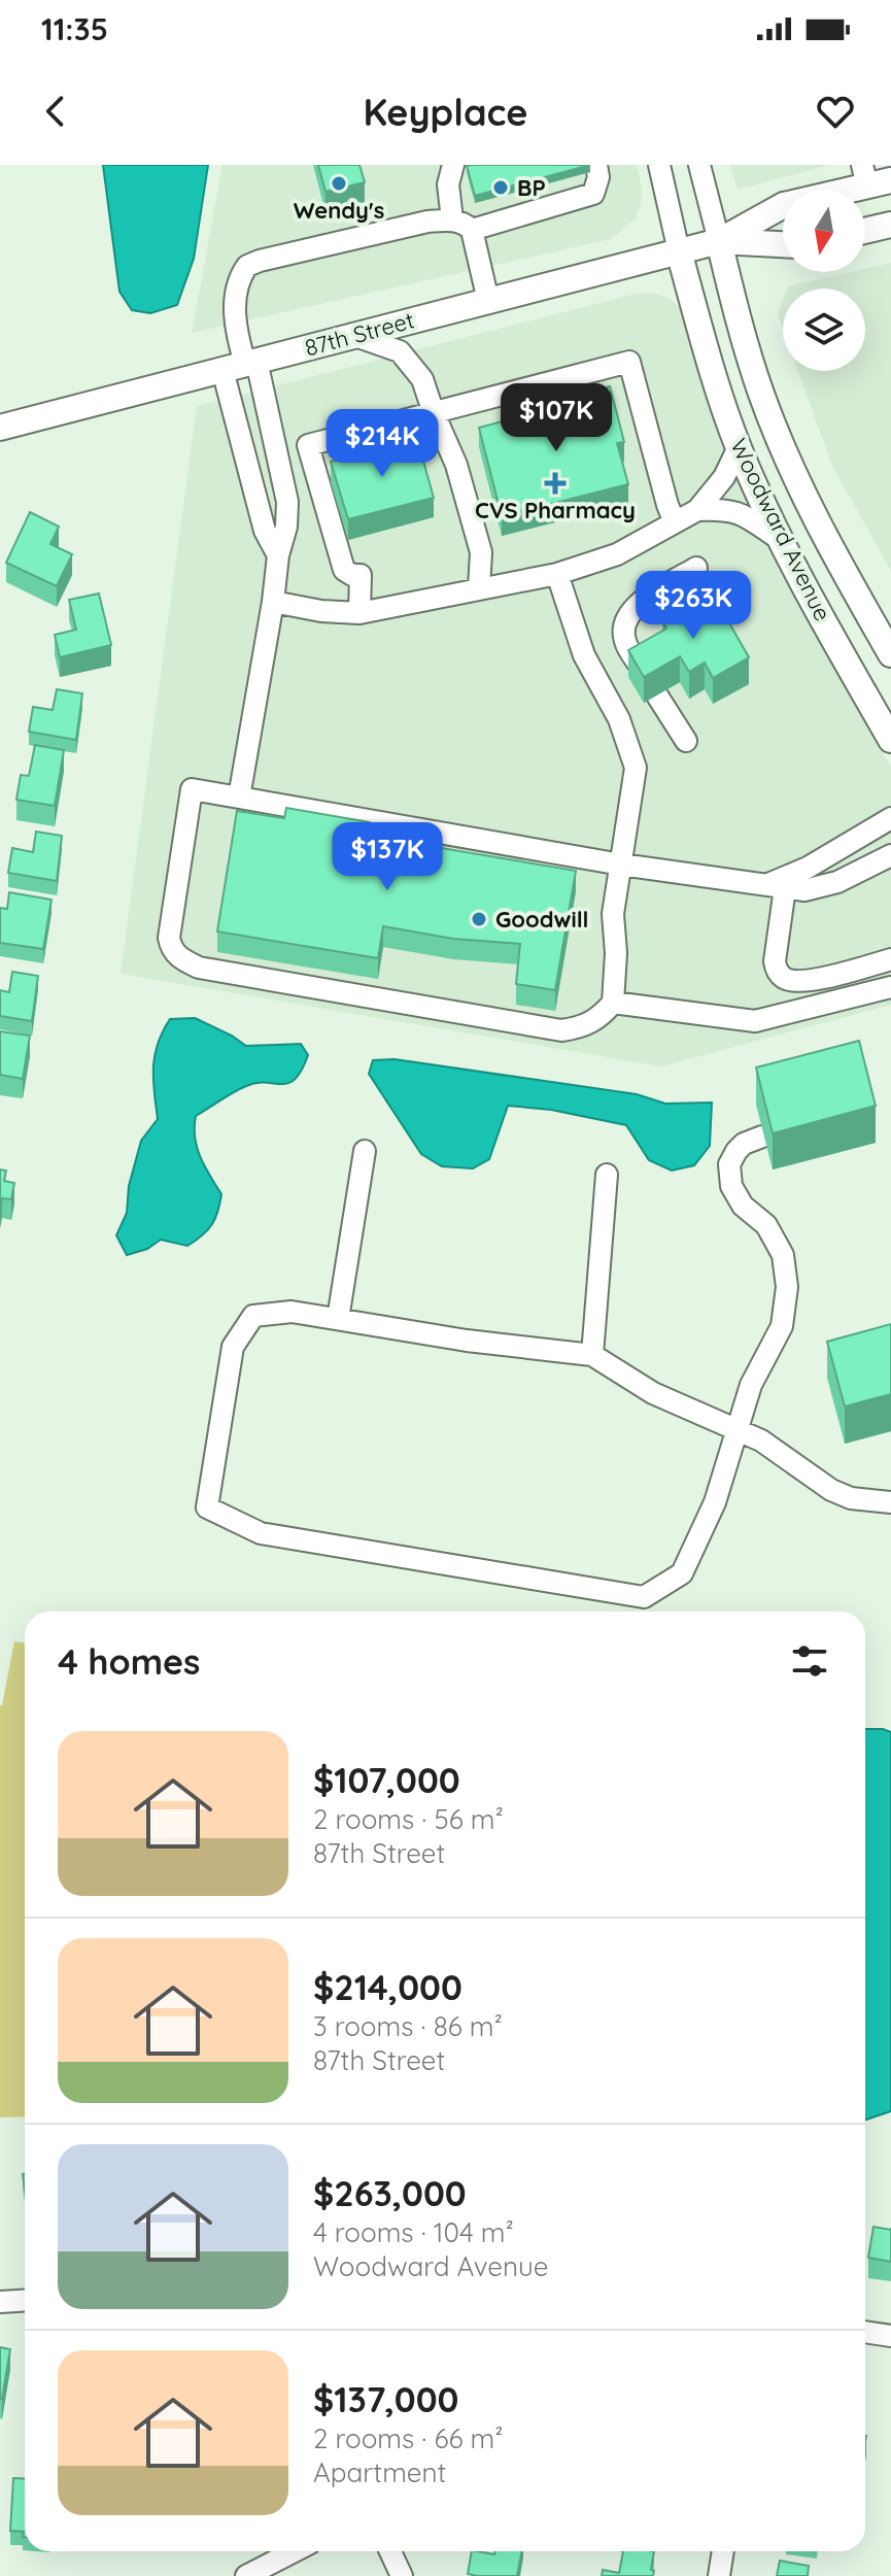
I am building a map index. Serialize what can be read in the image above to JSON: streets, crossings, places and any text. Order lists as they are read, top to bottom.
{
  "streets": {
    "main road": ["87th Street", "Woodward Avenue"]
  },
  "crossings": [
    ["87th Street", "Woodward Avenue"]
  ],
  "places": {
    "other": ["Wendy's", "BP", "Goodwill"],
    "health": ["CVS Pharmacy"]
  },
  "north": "bottom",
  "page": {
    "status": "11:35",
    "header": "Keyplace",
    "price": [
      "$107K",
      "$214K",
      "$263K",
      "$137K"
    ],
    "heading": "4 homes",
    "list": [
      {
        "name": "$107,000",
        "note": "2 rooms · 56 m² · 87th Street"
      },
      {
        "name": "$214,000",
        "note": "3 rooms · 86 m² · 87th Street"
      },
      {
        "name": "$263,000",
        "note": "4 rooms · 104 m² · Woodward Avenue"
      },
      {
        "name": "$137,000",
        "note": "2 rooms · 66 m² · Apartment"
      }
    ]
  }
}
